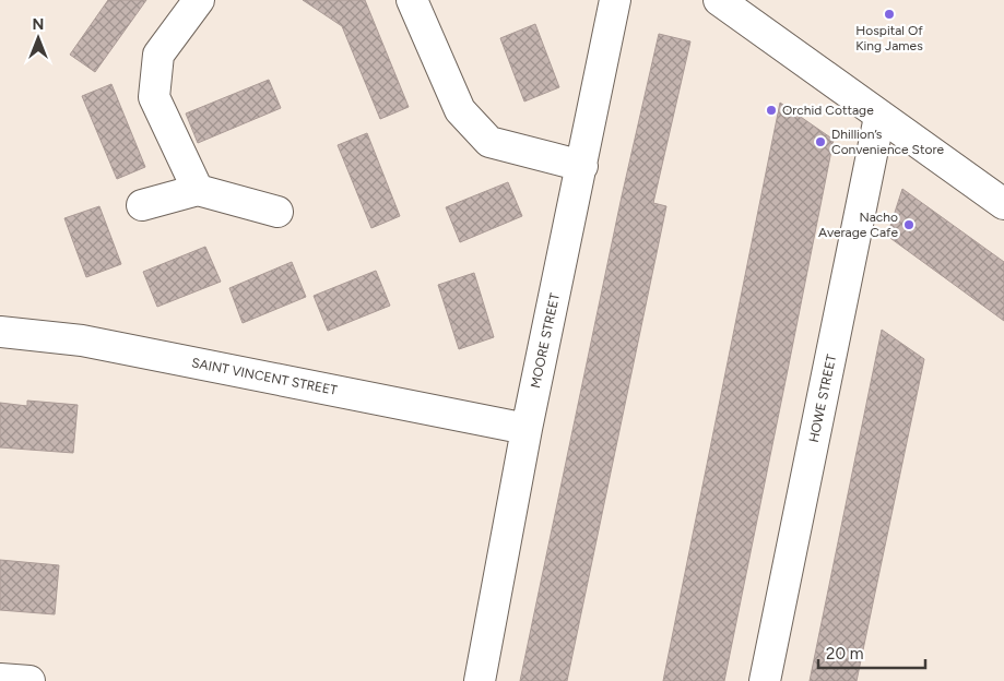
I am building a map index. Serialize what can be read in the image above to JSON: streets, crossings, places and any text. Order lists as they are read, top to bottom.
{
  "streets": {
    "street": ["MOORE STREET", "SAINT VINCENT STREET", "HOWE STREET"]
  },
  "crossings": [
    ["MOORE STREET", "SAINT VINCENT STREET"]
  ],
  "places": [
    "Hospital Of King James",
    "Orchid Cottage",
    "Dhillion’s Convenience Store",
    "Nacho Average Cafe"
  ],
  "scale_bar": "20 m",
  "north": "top"
}
